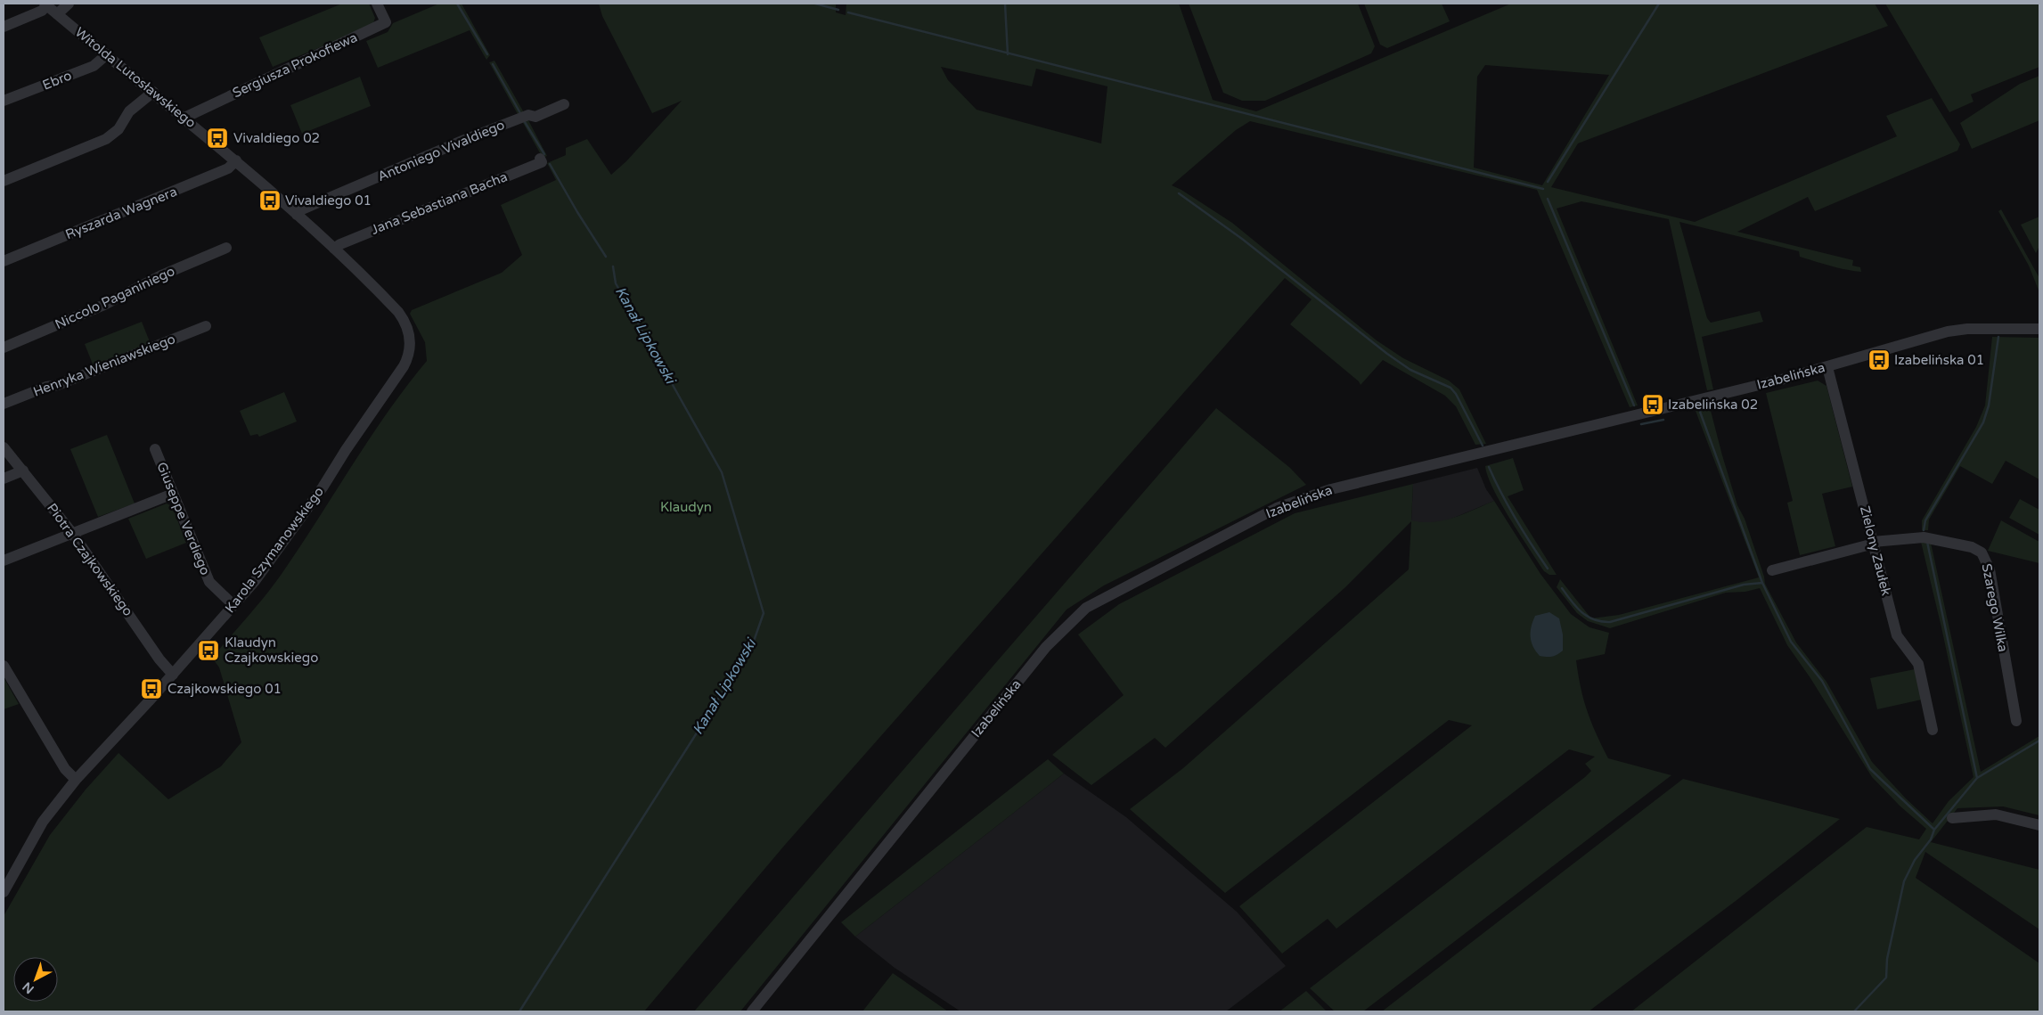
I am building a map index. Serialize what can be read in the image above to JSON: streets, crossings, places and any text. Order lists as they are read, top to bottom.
{
  "streets": {
    "street": [
      "Sergiusza Prokofiewa",
      "Witolda Lutosławskiego",
      "Ebro",
      "Antoniego Vivaldiego",
      "Jana Sebastiana Bacha",
      "Ryszarda Wagnera",
      "Niccolo Paganiniego",
      "Henryka Wieniawskiego",
      "Izabelińska",
      "Giuseppe Verdiego",
      "Karola Szymanowskiego",
      "Zielony Zaułek",
      "Piotra Czajkowskiego",
      "Szarego Wilka"
    ]
  },
  "crossings": [
    ["Sergiusza Prokofiewa", "Witolda Lutosławskiego"],
    ["Witolda Lutosławskiego", "Ebro"],
    ["Witolda Lutosławskiego", "Antoniego Vivaldiego"],
    ["Witolda Lutosławskiego", "Jana Sebastiana Bacha"],
    ["Witolda Lutosławskiego", "Ryszarda Wagnera"],
    ["Witolda Lutosławskiego", "Karola Szymanowskiego"],
    ["Izabelińska", "Zielony Zaułek"],
    ["Giuseppe Verdiego", "Karola Szymanowskiego"],
    ["Karola Szymanowskiego", "Piotra Czajkowskiego"],
    ["Zielony Zaułek", "Szarego Wilka"]
  ],
  "water": ["Kanał Lipkowski"],
  "parks": ["Klaudyn"],
  "places": {
    "bus stop": [
      "Vivaldiego 02",
      "Vivaldiego 01",
      "Izabelińska 01",
      "Izabelińska 02",
      "Klaudyn Czajkowskiego",
      "Czajkowskiego 01"
    ]
  },
  "north": "bottom left"
}
